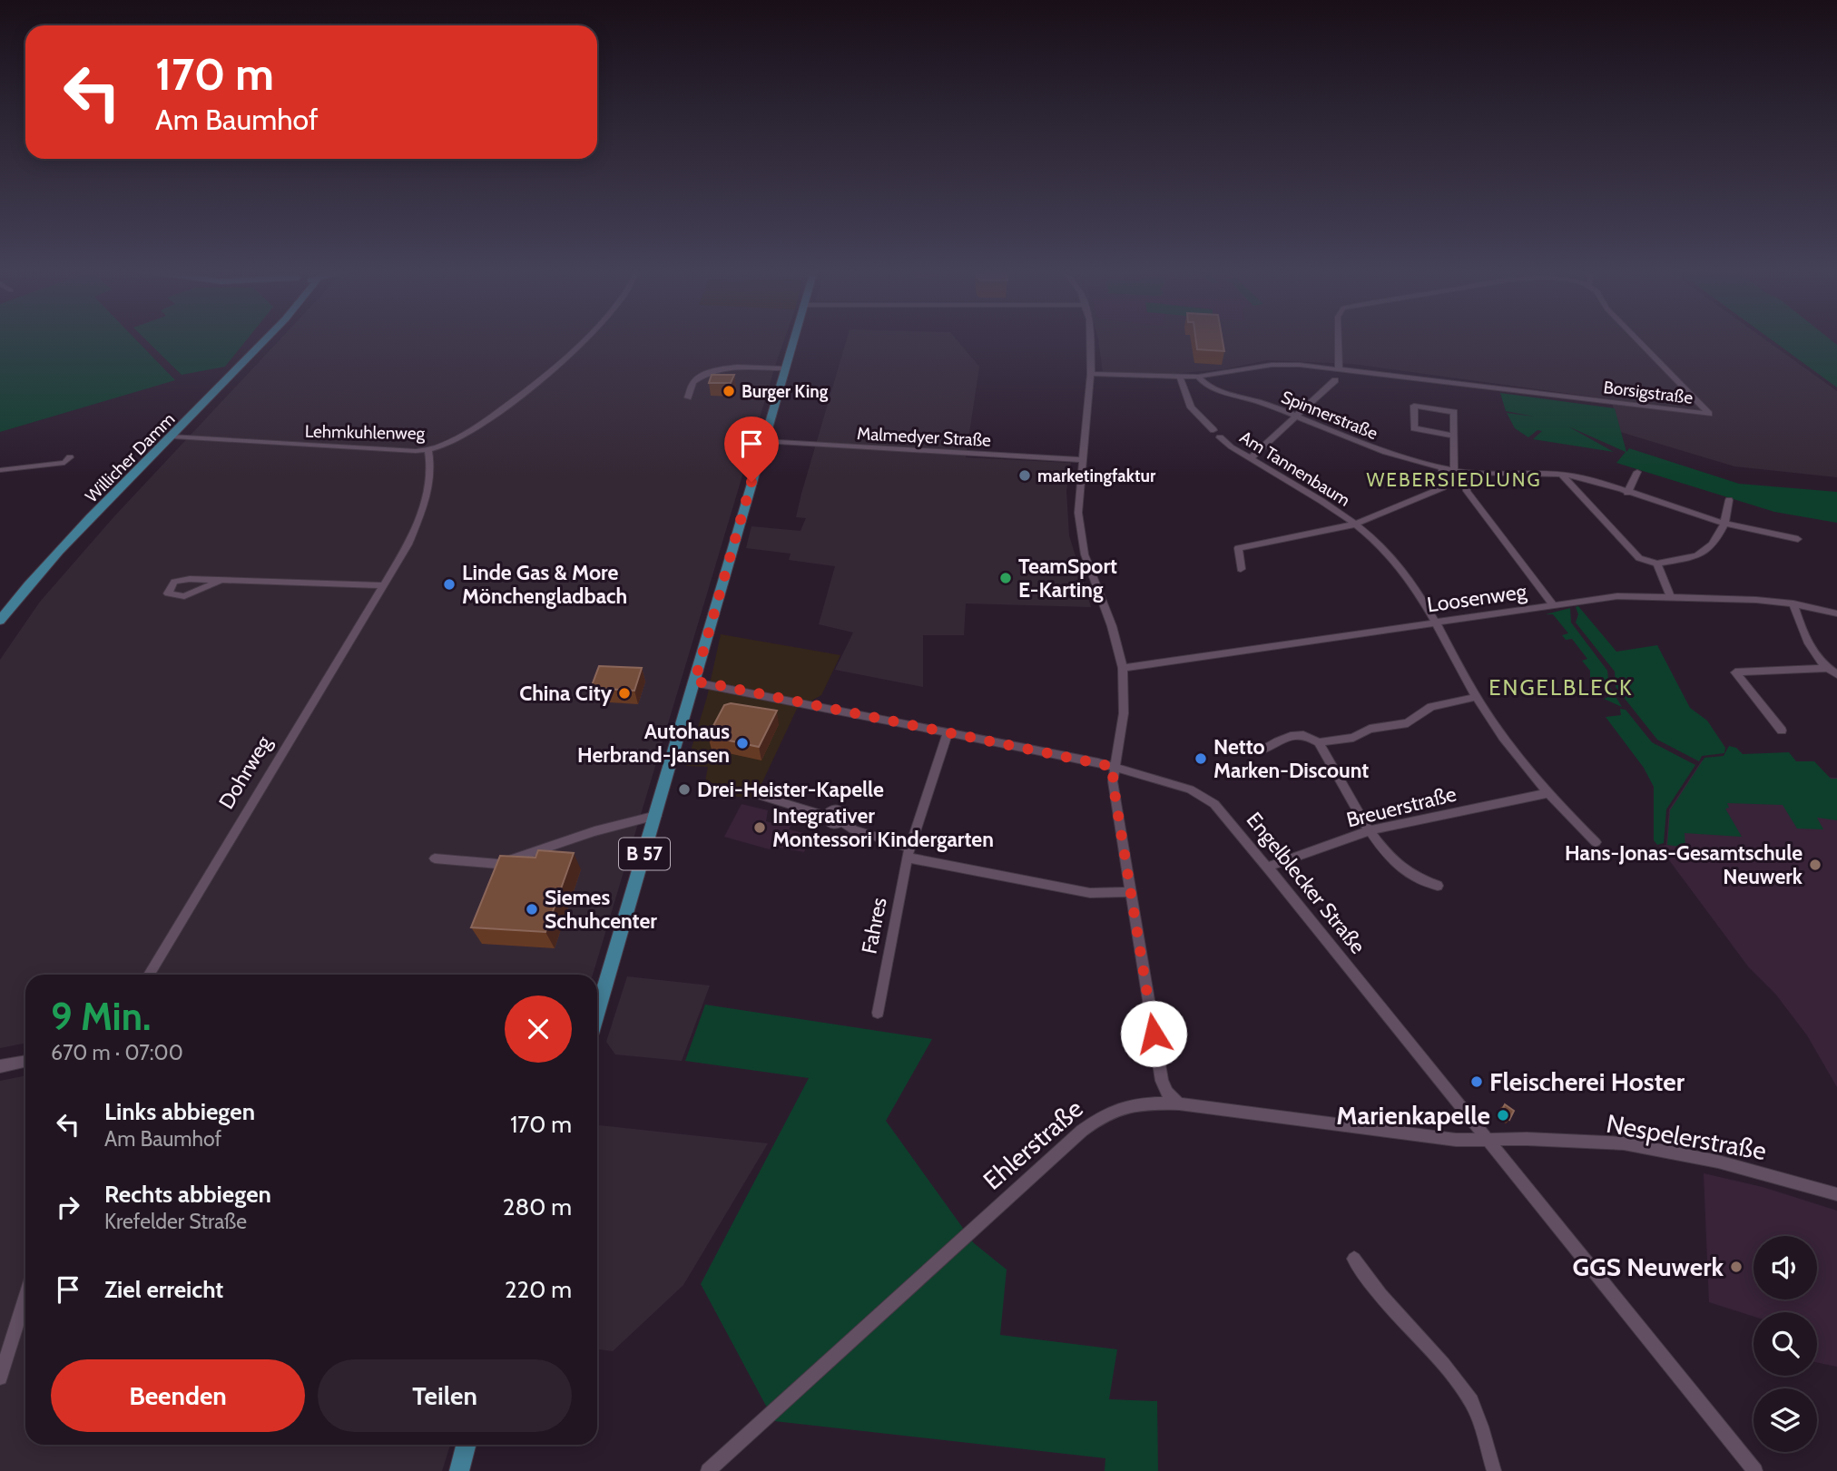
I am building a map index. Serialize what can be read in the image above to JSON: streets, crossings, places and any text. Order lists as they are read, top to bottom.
{
  "streets": {
    "main road": ["Willicher Damm", "B 57"],
    "street": [
      "Borsigstraße",
      "Spinnerstraße",
      "Lehmkuhlenweg",
      "Malmedyer Straße",
      "Am Tannenbaum",
      "Loosenweg",
      "Dohrweg",
      "Breuerstraße",
      "Engelblecker Straße",
      "Fahres",
      "Nespelerstraße",
      "Ehlerstraße"
    ]
  },
  "crossings": [
    ["Borsigstraße", "Spinnerstraße"],
    ["Borsigstraße", "Am Tannenbaum"],
    ["Lehmkuhlenweg", "Willicher Damm"],
    ["Lehmkuhlenweg", "Dohrweg"],
    ["Malmedyer Straße", "B 57"],
    ["Am Tannenbaum", "Loosenweg"],
    ["Am Tannenbaum", "Breuerstraße"],
    ["Breuerstraße", "Engelblecker Straße"],
    ["B 57", "Engelblecker Straße"],
    ["Engelblecker Straße", "Fahres"],
    ["Engelblecker Straße", "Nespelerstraße"],
    ["Engelblecker Straße", "Ehlerstraße"],
    ["Nespelerstraße", "Ehlerstraße"]
  ],
  "districts": ["WEBERSIEDLUNG", "ENGELBLECK"],
  "places": [
    "Burger King",
    "marketingfaktur",
    "TeamSport E-Karting",
    "Linde Gas & More Mönchengladbach",
    "China City",
    "Autohaus Herbrand-Jansen",
    "Netto Marken-Discount",
    "Drei-Heister-Kapelle",
    "Integrativer Montessori Kindergarten",
    "Hans-Jonas-Gesamtschule Neuwerk",
    "Siemes Schuhcenter",
    "Fleischerei Hoster",
    "Marienkapelle",
    "GGS Neuwerk"
  ],
  "page": {
    "turn": ["170 m", "Am Baumhof"],
    "heading": ["9 Min.", "670 m · 07:00"],
    "list": [
      {
        "name": "Links abbiegen",
        "note": "Am Baumhof",
        "value": "170 m"
      },
      {
        "name": "Rechts abbiegen",
        "note": "Krefelder Straße",
        "value": "280 m"
      },
      {
        "name": "Ziel erreicht",
        "value": "220 m"
      }
    ],
    "buttons": ["Beenden", "Teilen"]
  }
}
